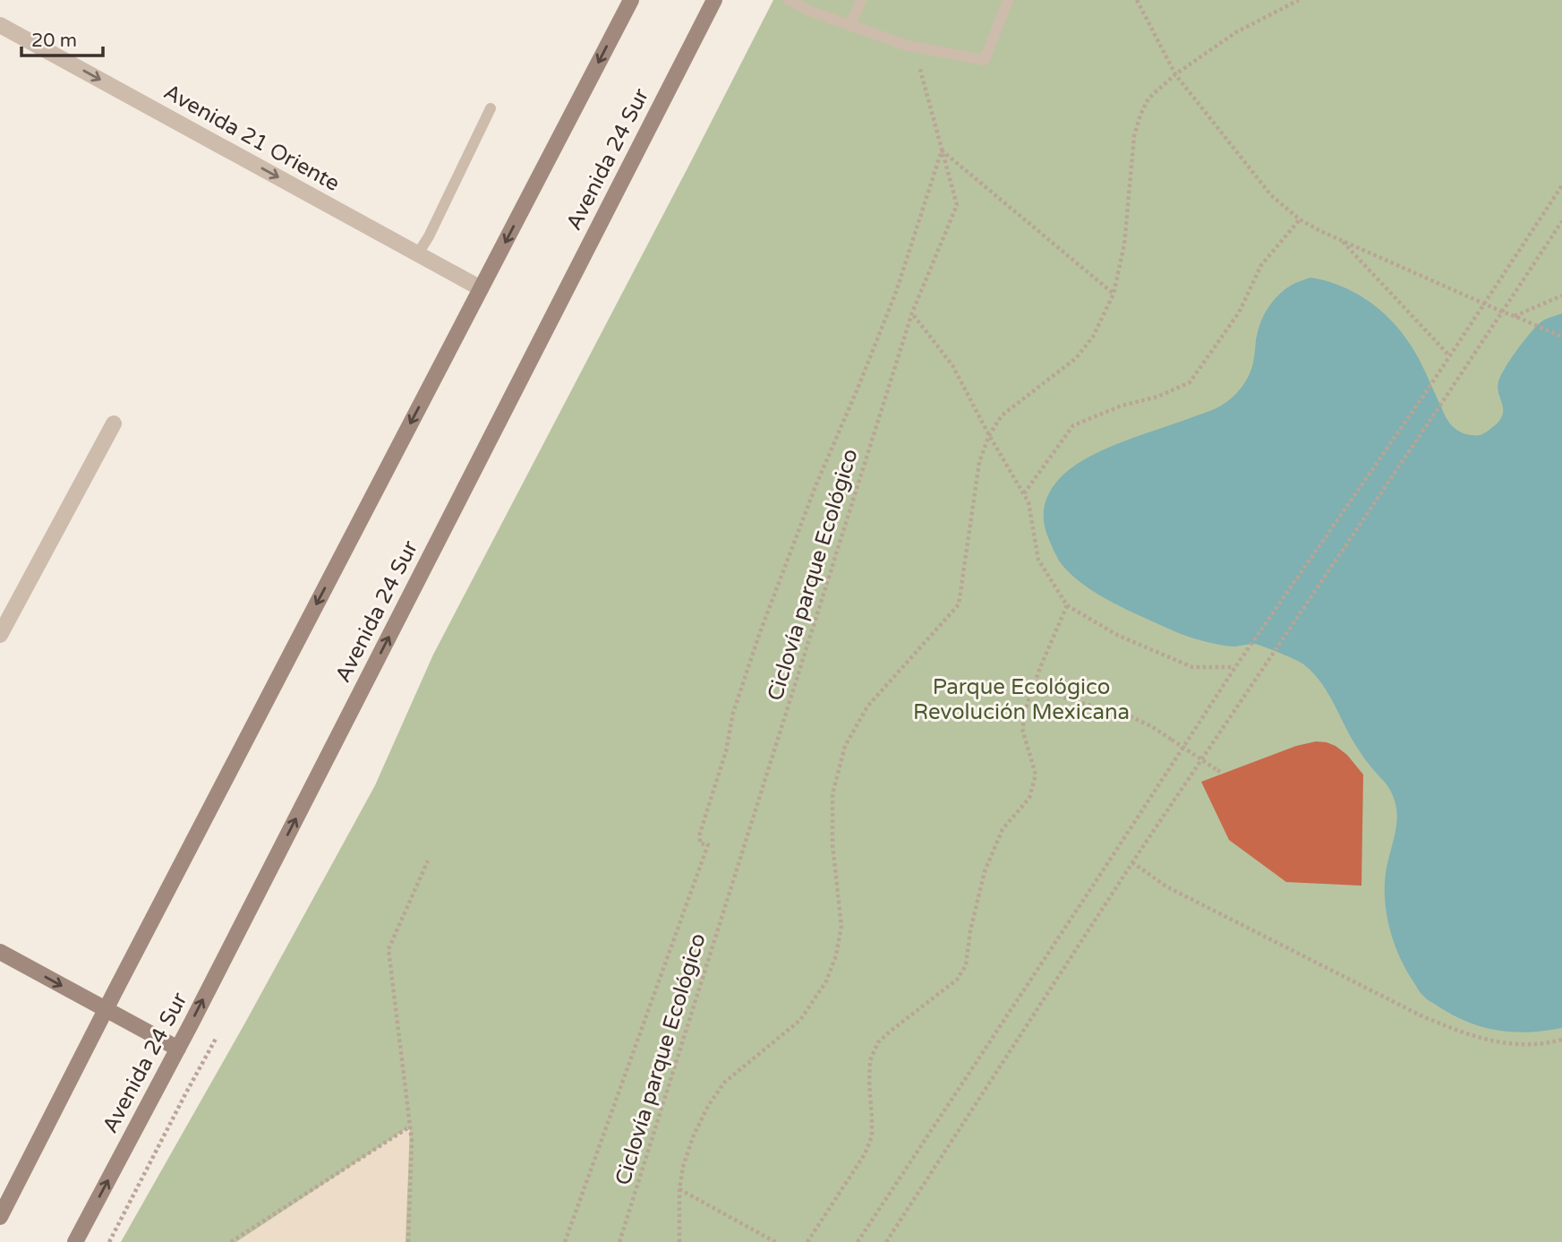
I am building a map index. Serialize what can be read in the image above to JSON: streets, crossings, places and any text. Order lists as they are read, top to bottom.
{
  "streets": {
    "main road": ["Avenida 24 Sur"],
    "street": ["Avenida 21 Oriente"],
    "path": ["Ciclovía parque Ecológico"]
  },
  "one_way": ["Avenida 21 Oriente"],
  "parks": ["Parque Ecológico Revolución Mexicana"],
  "scale_bar": "20 m"
}
